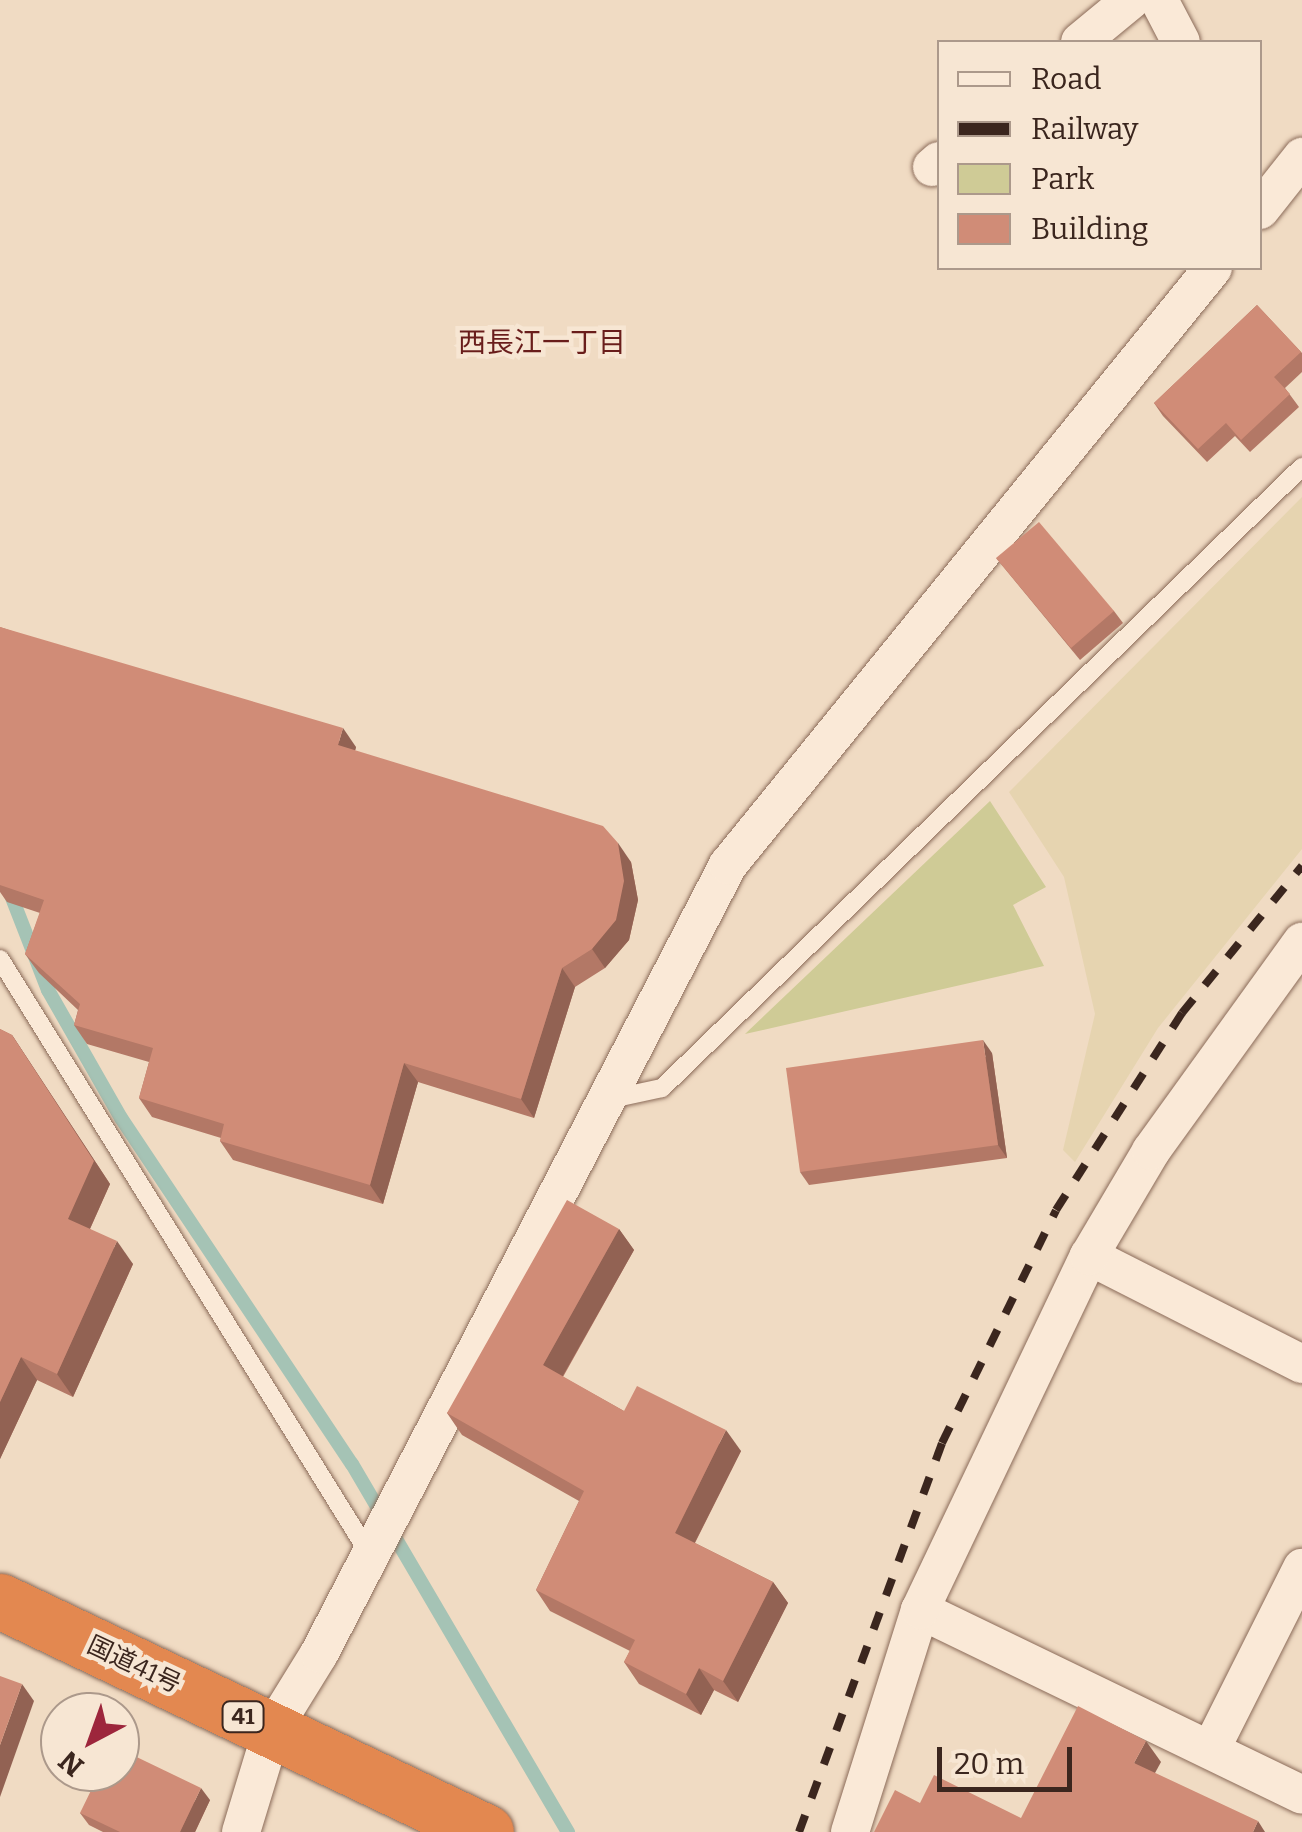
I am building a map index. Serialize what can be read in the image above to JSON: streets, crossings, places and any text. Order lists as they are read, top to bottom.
{
  "streets": {
    "highway": ["国道41号", "41"]
  },
  "districts": ["西長江一丁目"],
  "legend": [
    "Road",
    "Railway",
    "Park",
    "Building"
  ],
  "scale_bar": "20 m",
  "north": "bottom left"
}
